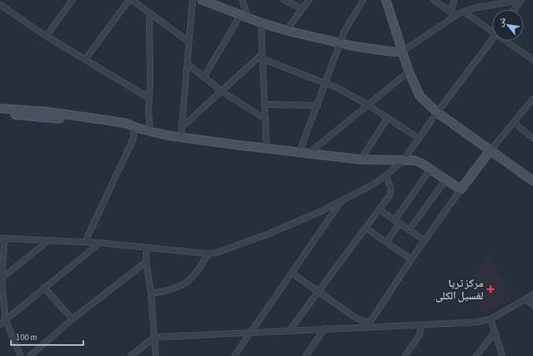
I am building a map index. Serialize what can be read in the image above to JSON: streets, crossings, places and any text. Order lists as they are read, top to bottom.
{
  "places": {
    "health": ["مركز ثريا لغسيل الكلى"]
  },
  "scale_bar": "100 m",
  "north": "top left"
}
